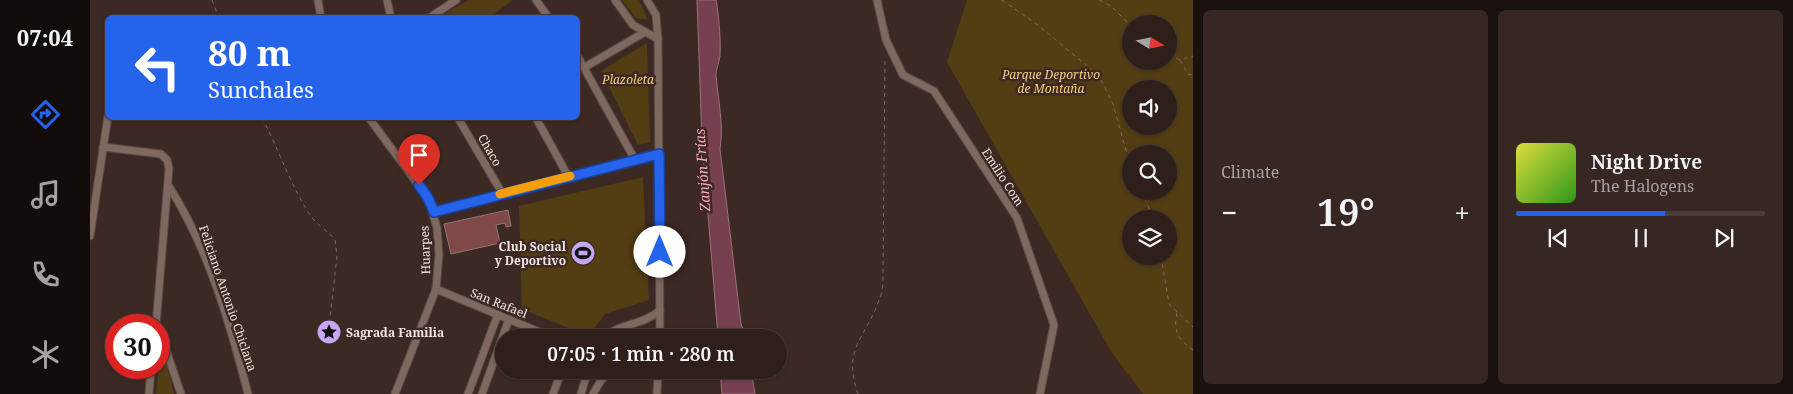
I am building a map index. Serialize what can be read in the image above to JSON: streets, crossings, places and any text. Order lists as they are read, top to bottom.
{
  "streets": {
    "street": [
      "Chaco",
      "Emilio Com",
      "Huarpes",
      "Feliciano Antonio Chiclana",
      "San Rafael"
    ]
  },
  "crossings": [
    ["Huarpes", "San Rafael"]
  ],
  "water": ["Zanjón Frías"],
  "parks": ["Parque Deportivo de Montaña", "Plazoleta"],
  "places": {
    "sports": ["Club Social y Deportivo"],
    "place": ["Sagrada Familia"]
  },
  "north": "right",
  "page": {
    "tabs": "07:04",
    "tile": "Climate",
    "turn": ["80 m", "Sunchales"],
    "song": ["Night Drive", "The Halogens"],
    "heat": ["−", "19°", "+"],
    "limit": "30",
    "trip": "07:05 · 1 min · 280 m"
  }
}
